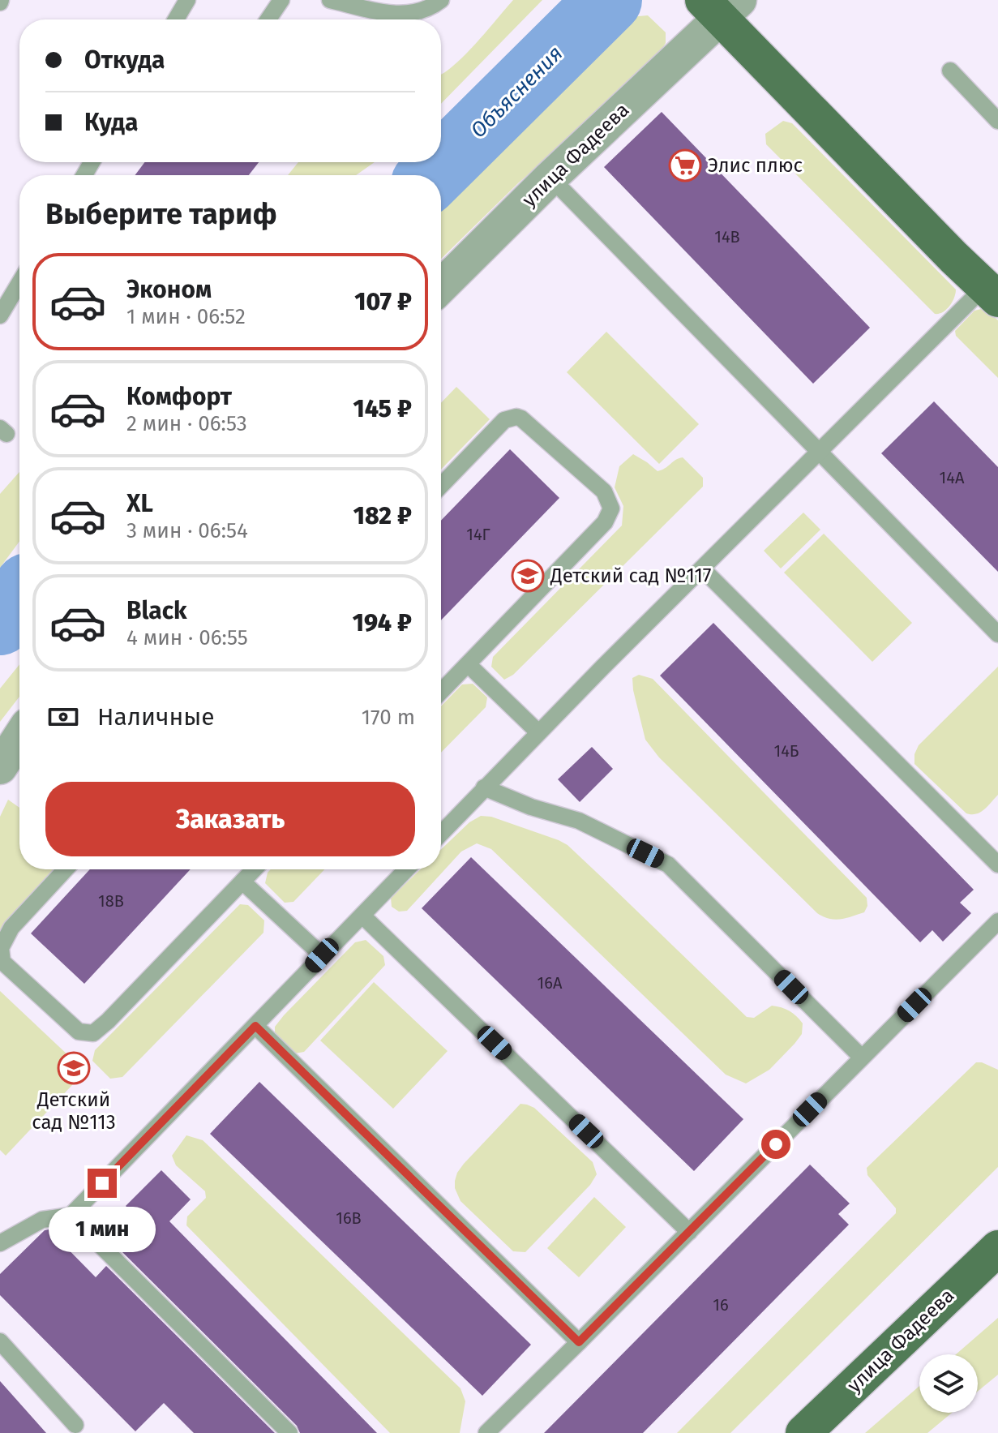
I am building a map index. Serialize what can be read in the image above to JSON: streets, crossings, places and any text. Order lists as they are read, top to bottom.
{
  "streets": {
    "main road": ["улица Фадеева"]
  },
  "water": ["Объяснения"],
  "places": {
    "supermarket": ["Элис плюс"],
    "school or university": ["Детский сад №117", "Детский сад №113"]
  },
  "house_numbers": [
    "14В",
    "14А",
    "14Г",
    "14Б",
    "18В",
    "16А",
    "16В",
    "16"
  ],
  "page": {
    "banner": ["Откуда", "Куда"],
    "heading": "Выберите тариф",
    "list": [
      {
        "name": "Эконом",
        "note": "1 мин · 06:52",
        "value": "107 ₽"
      },
      {
        "name": "Комфорт",
        "note": "2 мин · 06:53",
        "value": "145 ₽"
      },
      {
        "name": "XL",
        "note": "3 мин · 06:54",
        "value": "182 ₽"
      },
      {
        "name": "Black",
        "note": "4 мин · 06:55",
        "value": "194 ₽"
      }
    ],
    "pay": ["Наличные", "170 m"],
    "buttons": "Заказать",
    "bubble": "1 мин"
  }
}
